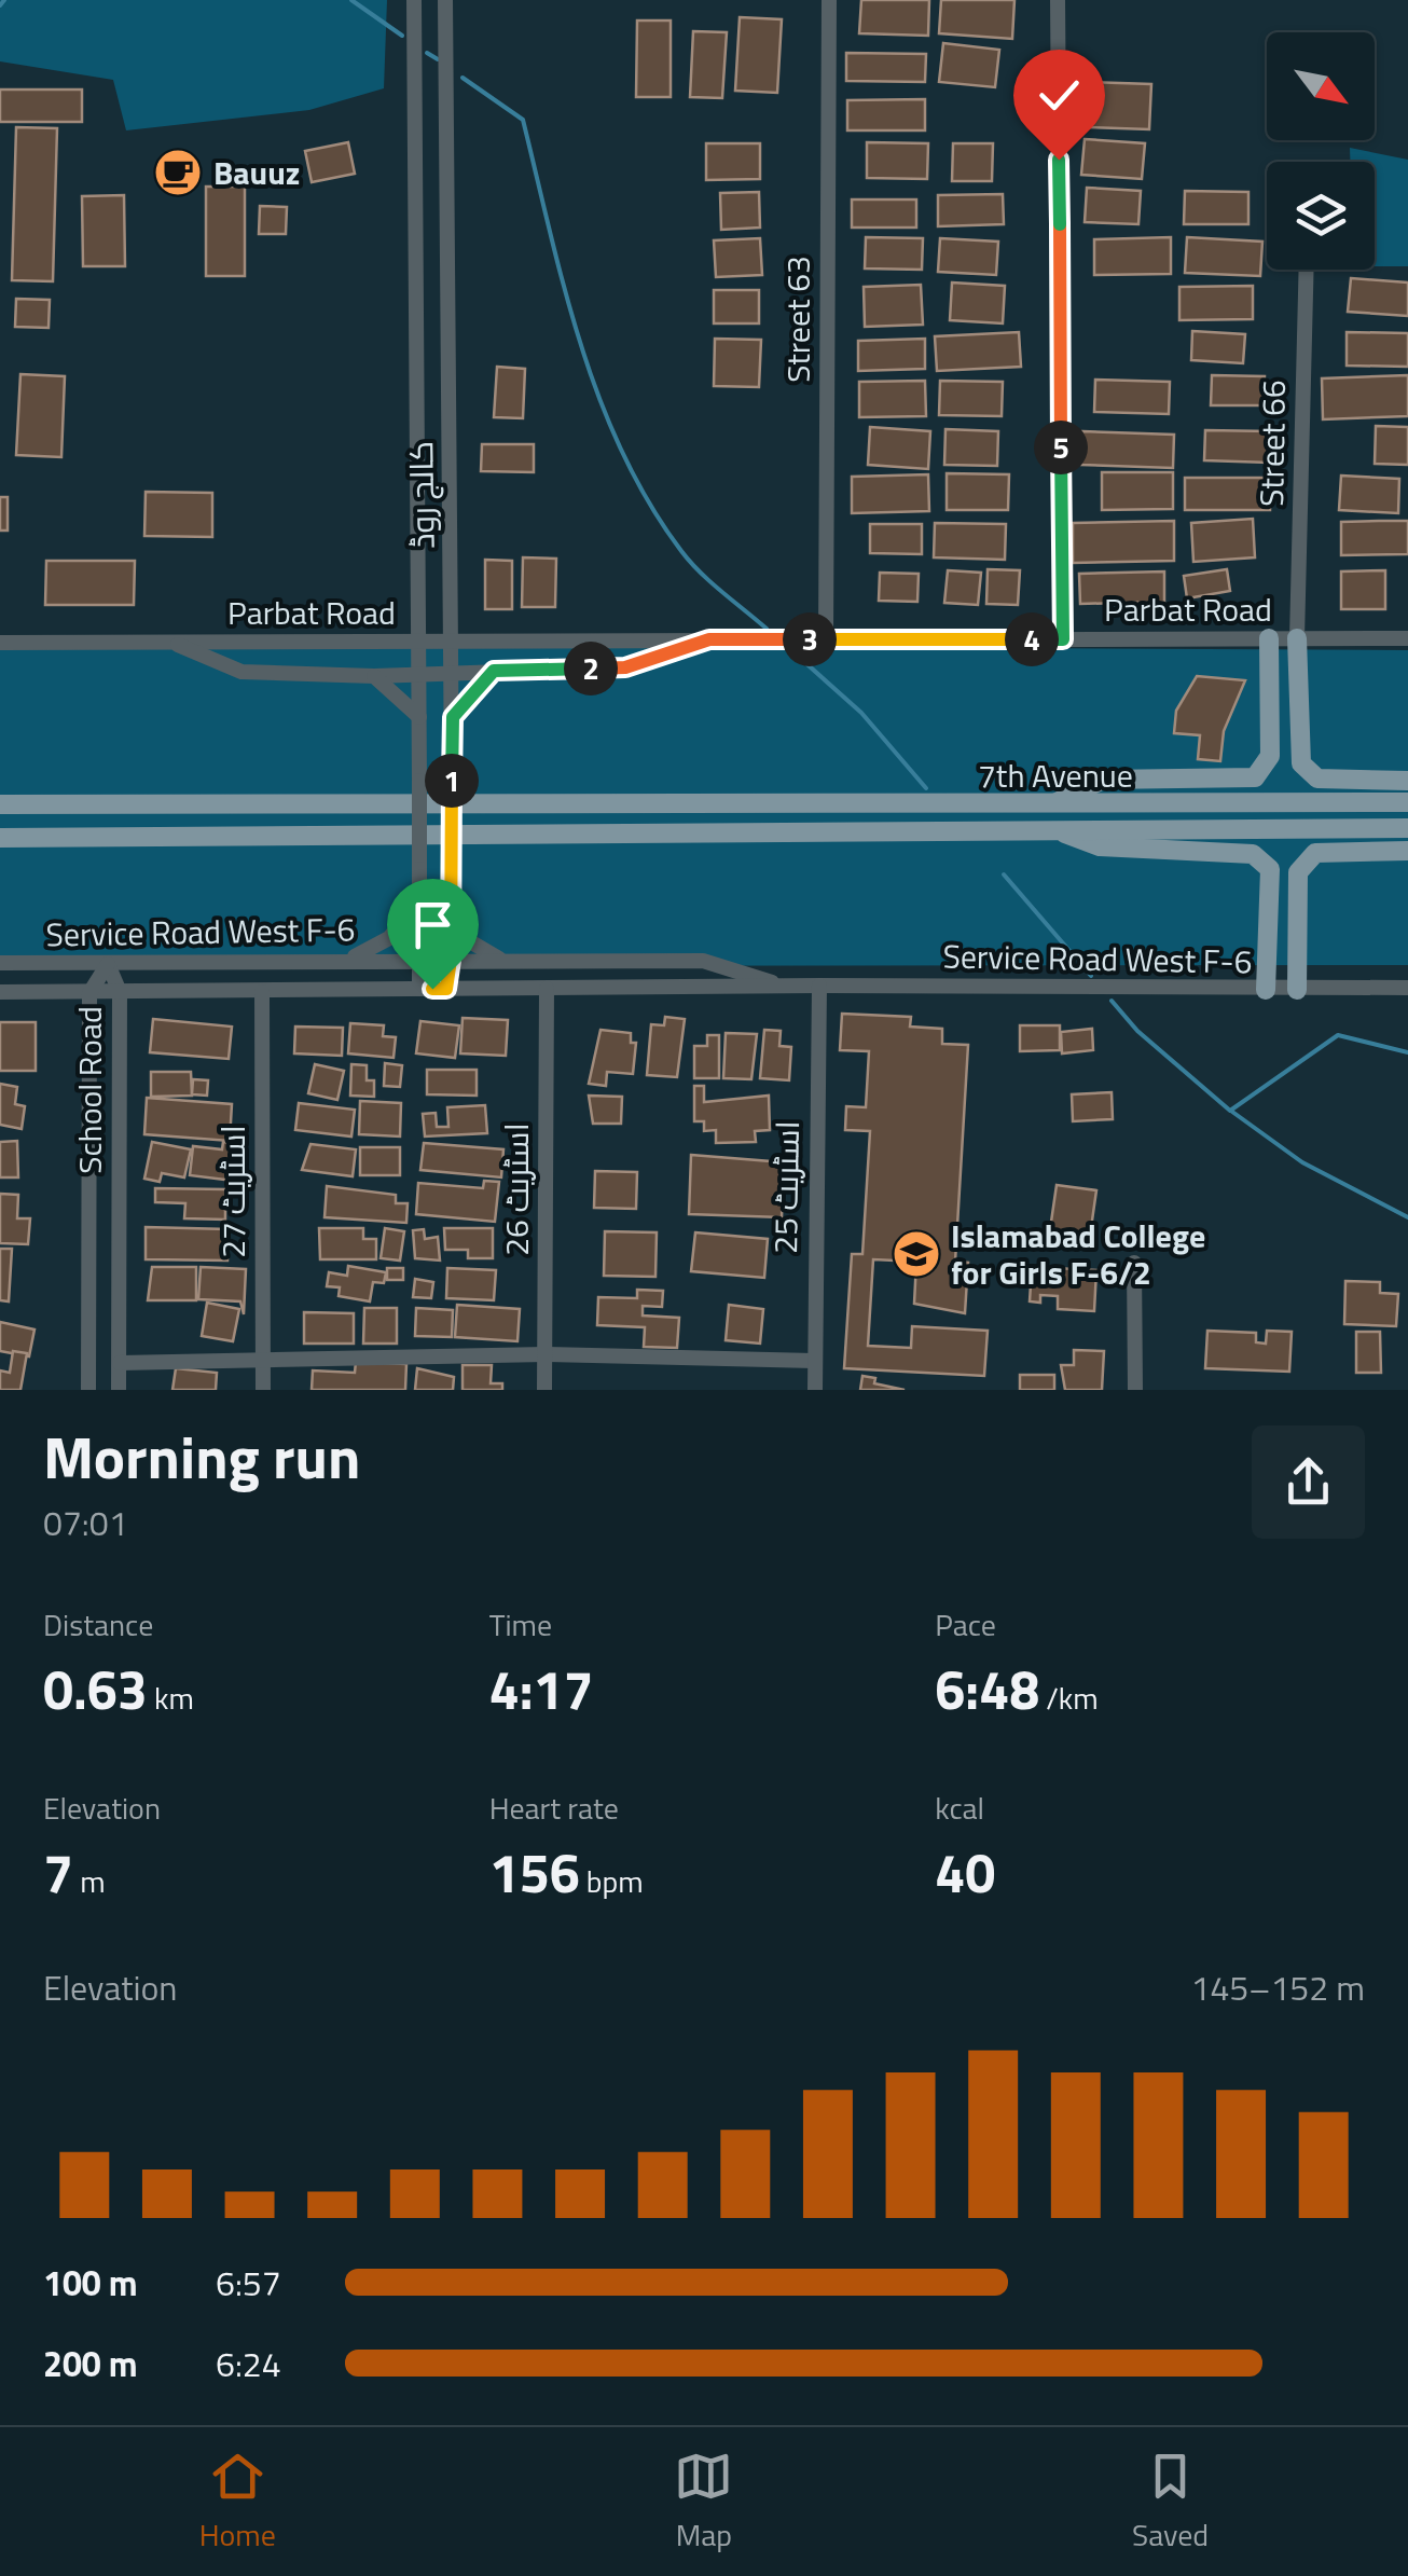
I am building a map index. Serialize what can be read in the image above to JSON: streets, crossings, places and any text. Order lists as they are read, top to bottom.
{
  "streets": {
    "main road": ["7th Avenue"],
    "street": [
      "Street 63",
      "Street 66",
      "کالج روڈ",
      "Parbat Road",
      "Service Road West F-6",
      "School Road",
      "اسٹریٹ 25",
      "اسٹریٹ 26",
      "اسٹریٹ 27"
    ]
  },
  "crossings": [
    ["Street 63", "Parbat Road"],
    ["Street 66", "Parbat Road"],
    ["کالج روڈ", "Parbat Road"],
    ["کالج روڈ", "Service Road West F-6"],
    ["Service Road West F-6", "School Road"],
    ["Service Road West F-6", "اسٹریٹ 25"],
    ["Service Road West F-6", "اسٹریٹ 26"],
    ["Service Road West F-6", "اسٹریٹ 27"]
  ],
  "places": {
    "cafe": ["Bauuz"],
    "school or university": ["Islamabad College for Girls F-6/2"]
  },
  "north": "bottom right",
  "page": {
    "pins": [
      "5",
      "3",
      "4",
      "2",
      "1"
    ],
    "heading": ["Morning run", "07:01"],
    "stats": [
      ["Distance", "0.63 km"],
      ["Time", "4:17"],
      ["Pace", "6:48 /km"],
      ["Elevation", "7 m"],
      ["Heart rate", "156 bpm"],
      ["kcal", "40"]
    ],
    "chart": ["Elevation", "145–152 m"],
    "list": [
      {
        "name": "100 m",
        "note": "6:57"
      },
      {
        "name": "200 m",
        "note": "6:24"
      }
    ],
    "tabs": ["Home", "Map", "Saved"]
  }
}
